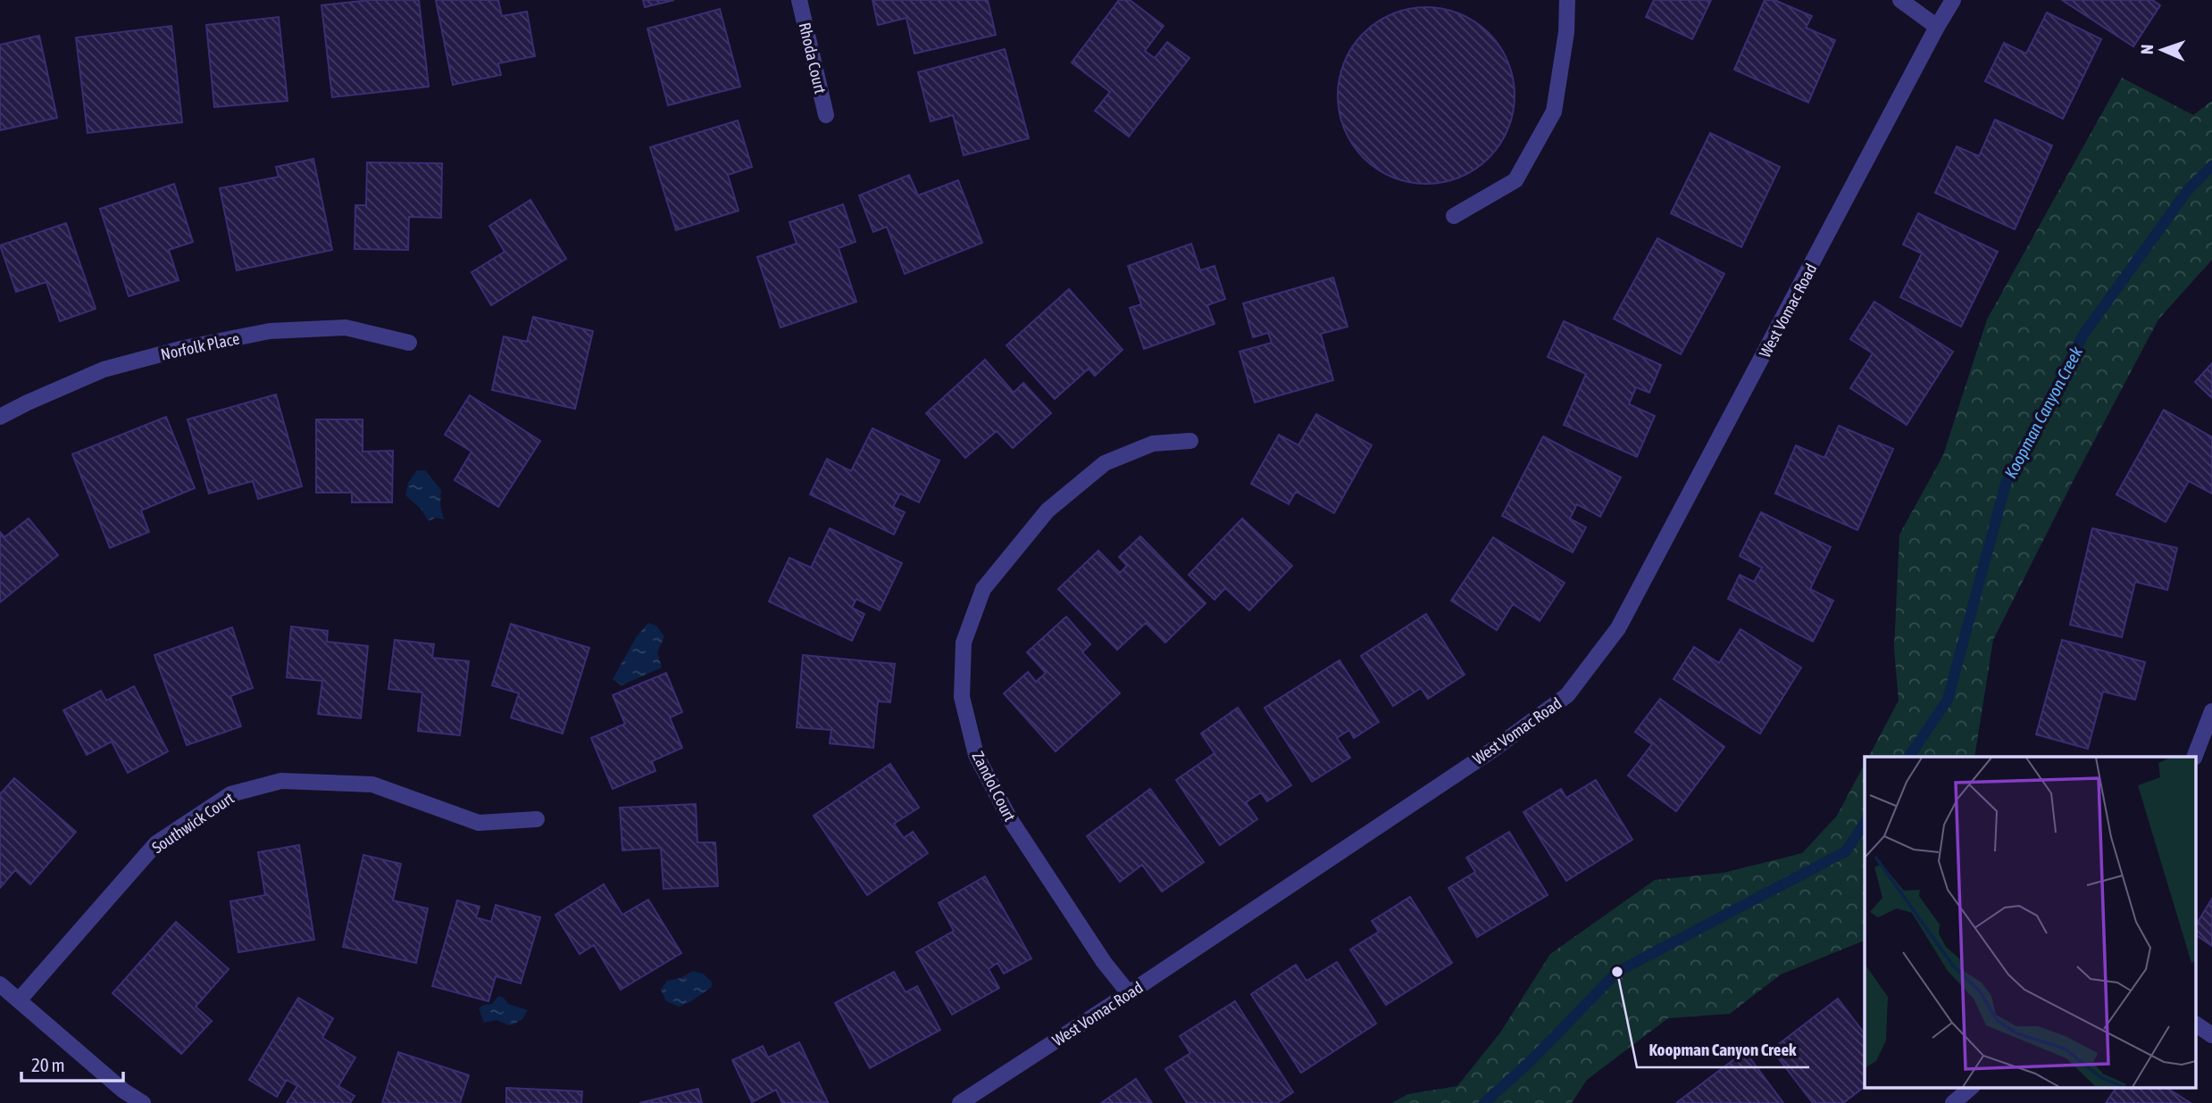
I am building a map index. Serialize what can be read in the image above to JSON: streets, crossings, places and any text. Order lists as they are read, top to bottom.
{
  "streets": {
    "street": [
      "Rhoda Court",
      "West Vomac Road",
      "Norfolk Place",
      "Zandol Court",
      "Southwick Court"
    ]
  },
  "crossings": [
    ["West Vomac Road", "Zandol Court"]
  ],
  "water": ["Koopman Canyon Creek"],
  "places": ["Koopman Canyon Creek"],
  "scale_bar": "20 m",
  "north": "left"
}
